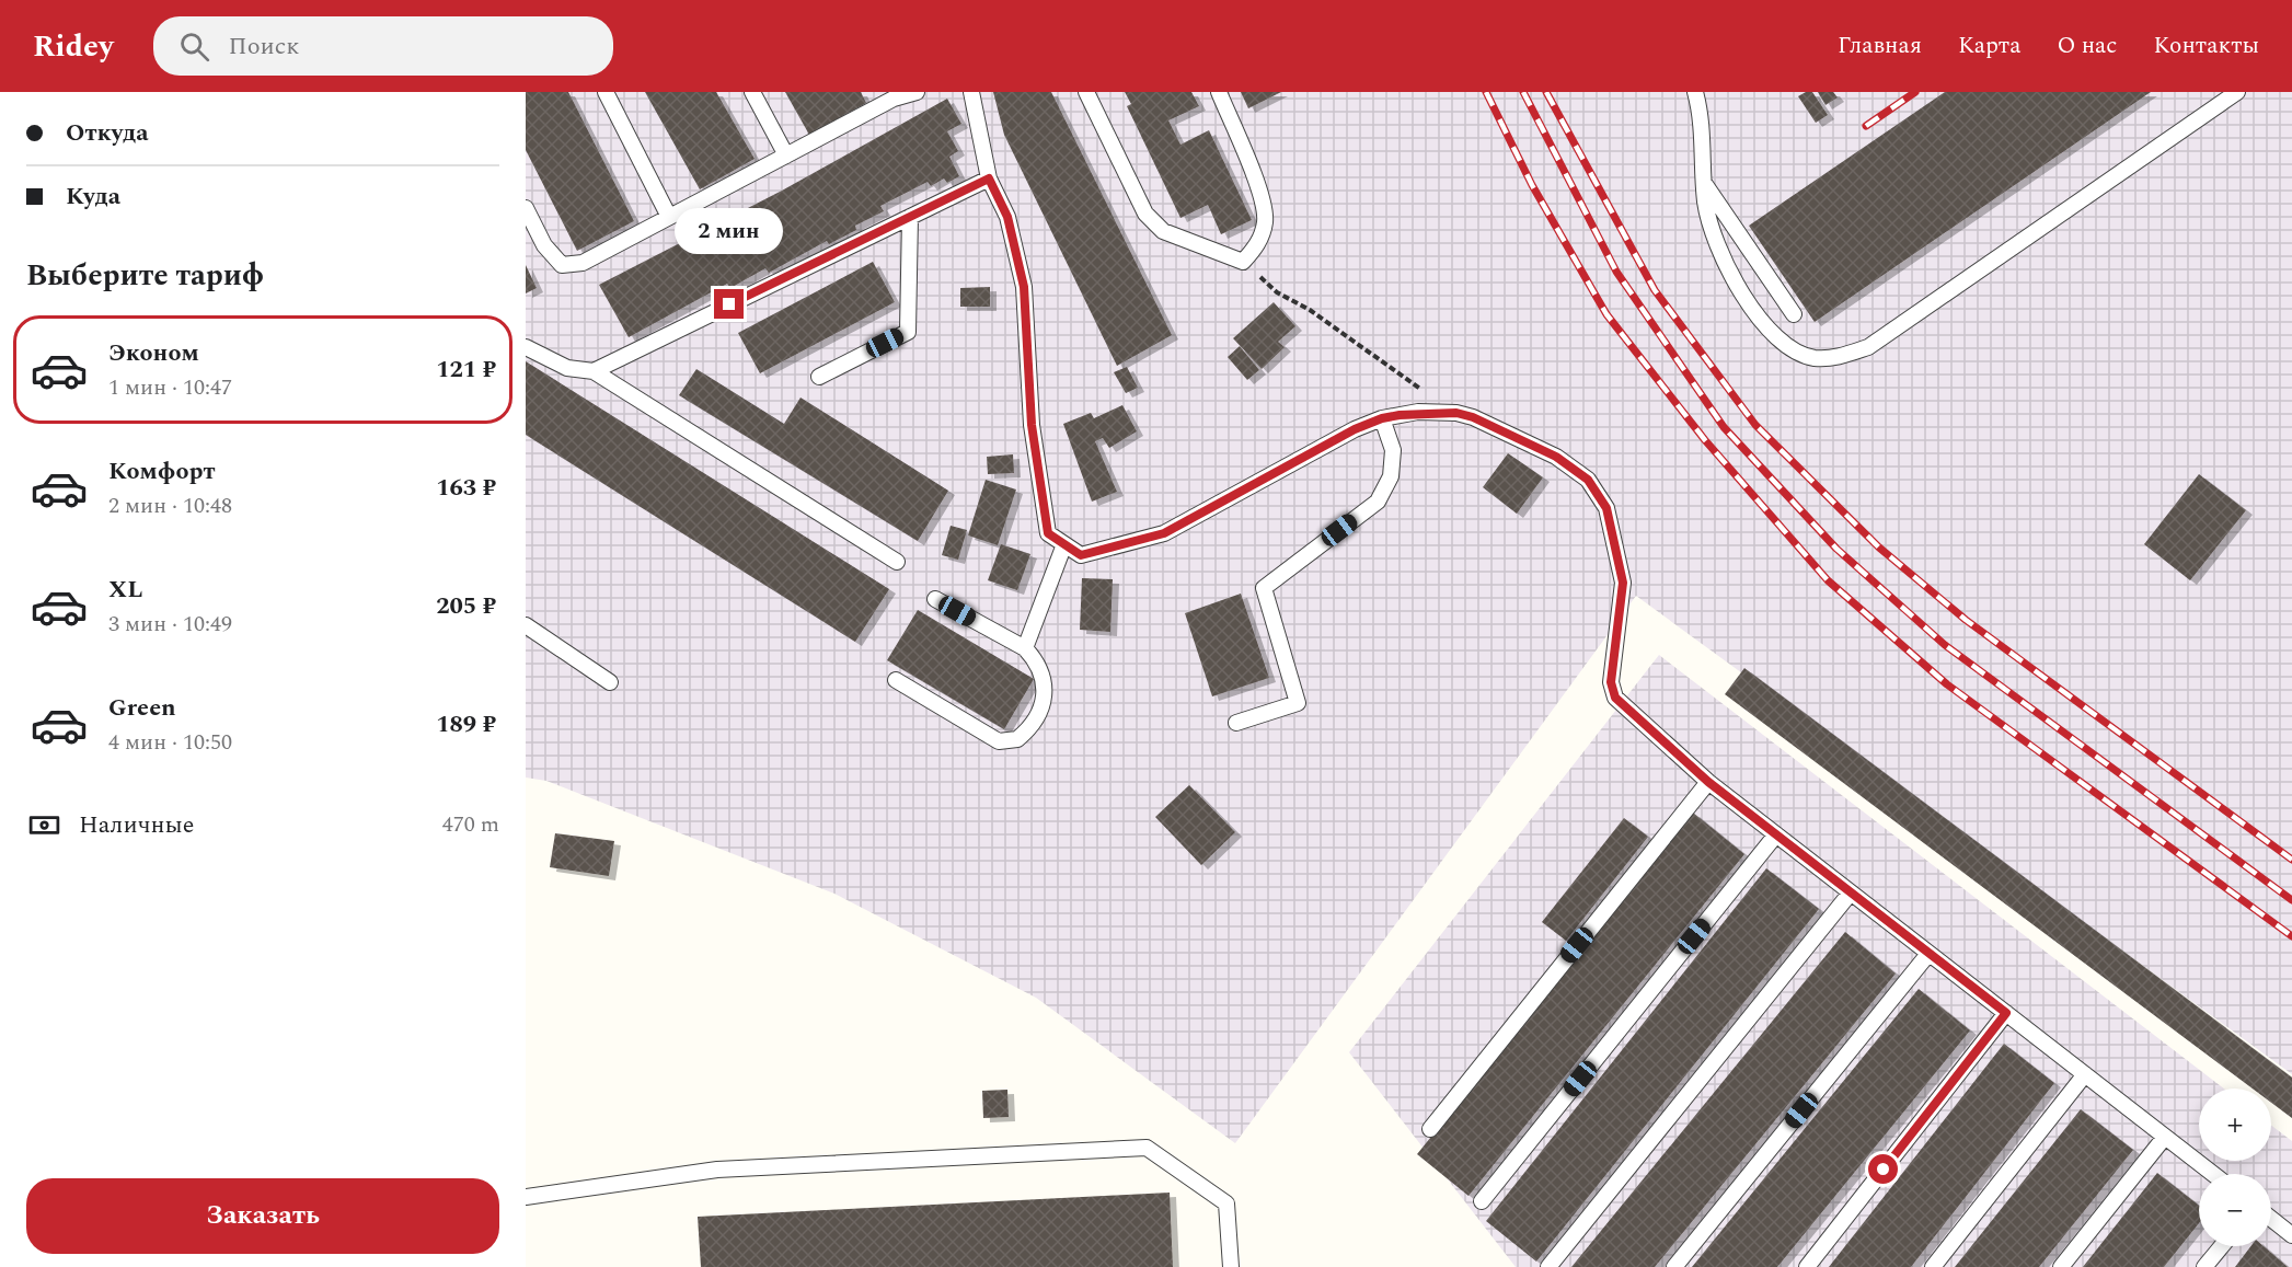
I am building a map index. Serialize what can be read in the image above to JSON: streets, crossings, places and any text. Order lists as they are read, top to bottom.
{
  "page": {
    "header": "Ridey",
    "search": "Поиск",
    "nav": [
      "Главная",
      "Карта",
      "О нас",
      "Контакты"
    ],
    "banner": ["Откуда", "Куда"],
    "bubble": "2 мин",
    "heading": "Выберите тариф",
    "list": [
      {
        "name": "Эконом",
        "note": "1 мин · 10:47",
        "value": "121 ₽"
      },
      {
        "name": "Комфорт",
        "note": "2 мин · 10:48",
        "value": "163 ₽"
      },
      {
        "name": "XL",
        "note": "3 мин · 10:49",
        "value": "205 ₽"
      },
      {
        "name": "Green",
        "note": "4 мин · 10:50",
        "value": "189 ₽"
      }
    ],
    "pay": ["Наличные", "470 m"],
    "map_buttons": ["+", "−"],
    "buttons": "Заказать"
  }
}
